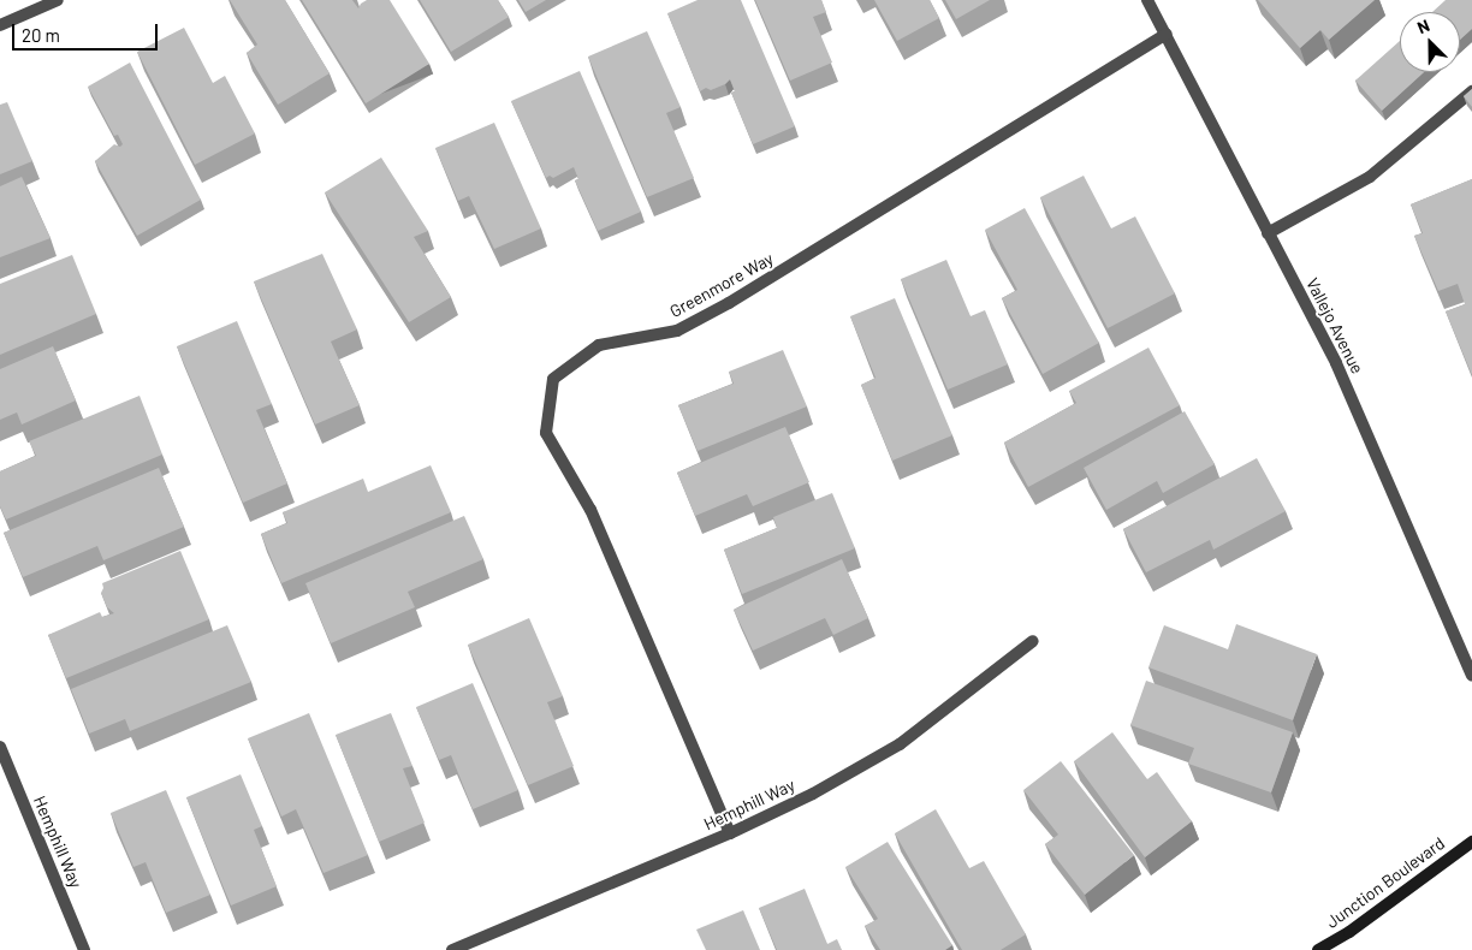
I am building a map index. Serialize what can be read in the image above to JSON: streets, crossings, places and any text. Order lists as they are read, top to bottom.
{
  "streets": {
    "main road": ["Junction Boulevard"],
    "street": ["Greenmore Way", "Vallejo Avenue", "Hemphill Way"]
  },
  "crossings": [
    ["Greenmore Way", "Vallejo Avenue"],
    ["Greenmore Way", "Hemphill Way"]
  ],
  "scale_bar": "20 m",
  "north": "top left"
}
